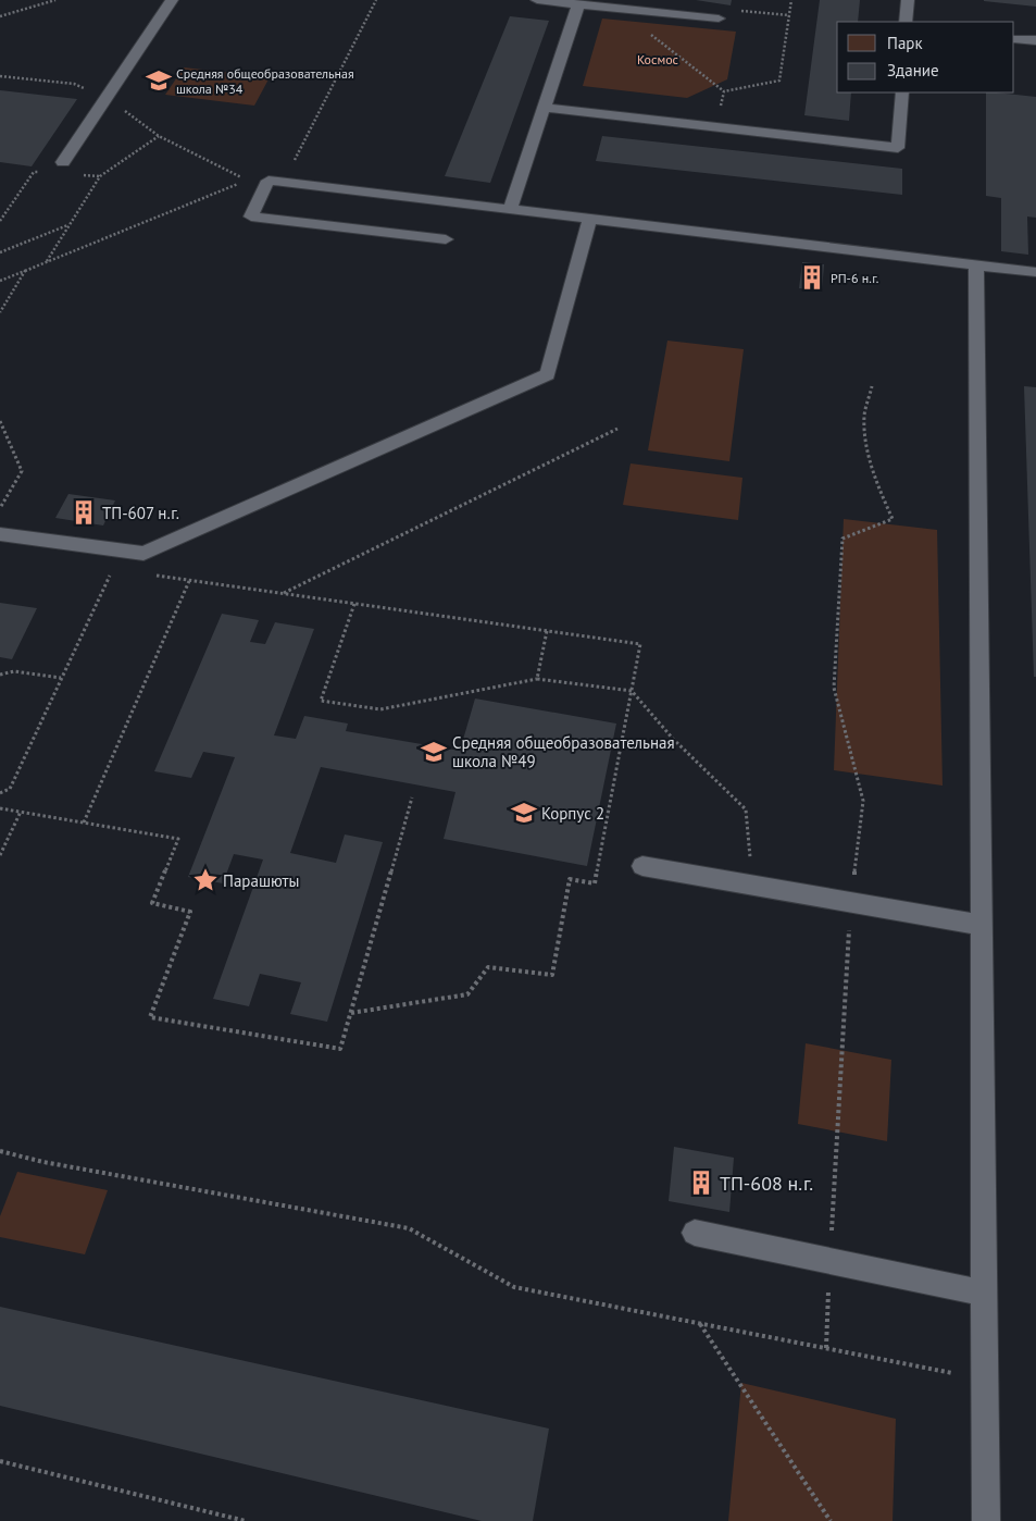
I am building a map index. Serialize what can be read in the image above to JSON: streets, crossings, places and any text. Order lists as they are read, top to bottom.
{
  "parks": ["Космос"],
  "places": {
    "school or university": ["Средняя общеобразовательная школа №34", "Средняя общеобразовательная школа №49", "Корпус 2"],
    "building": ["РП-6 н.г.", "ТП-607 н.г.", "ТП-608 н.г."],
    "place": ["Парашюты"]
  },
  "legend": ["Парк", "Здание"]
}
